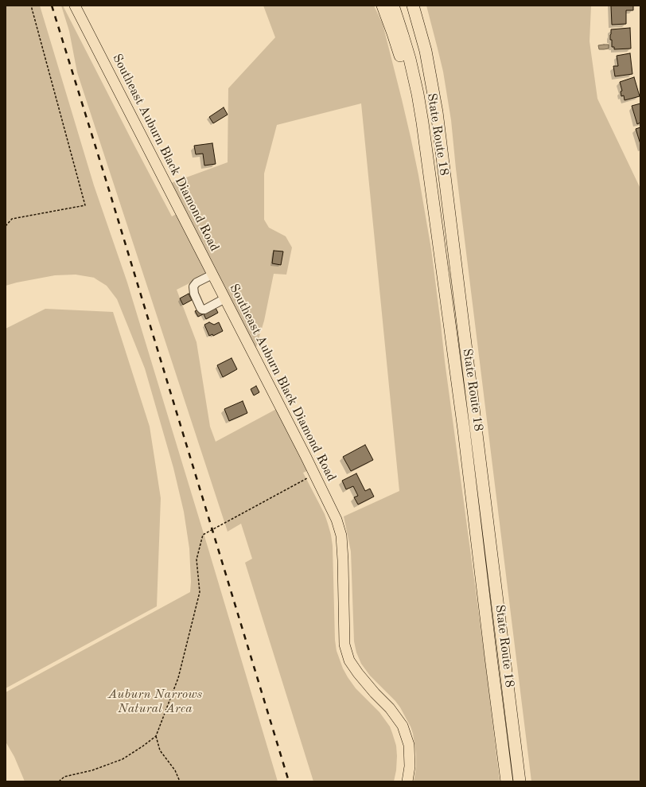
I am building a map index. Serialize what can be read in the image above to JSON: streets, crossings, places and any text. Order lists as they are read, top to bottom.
{
  "streets": {
    "highway": ["State Route 18"],
    "main road": ["Southeast Auburn Black Diamond Road"]
  },
  "parks": ["Auburn Narrows Natural Area"]
}
